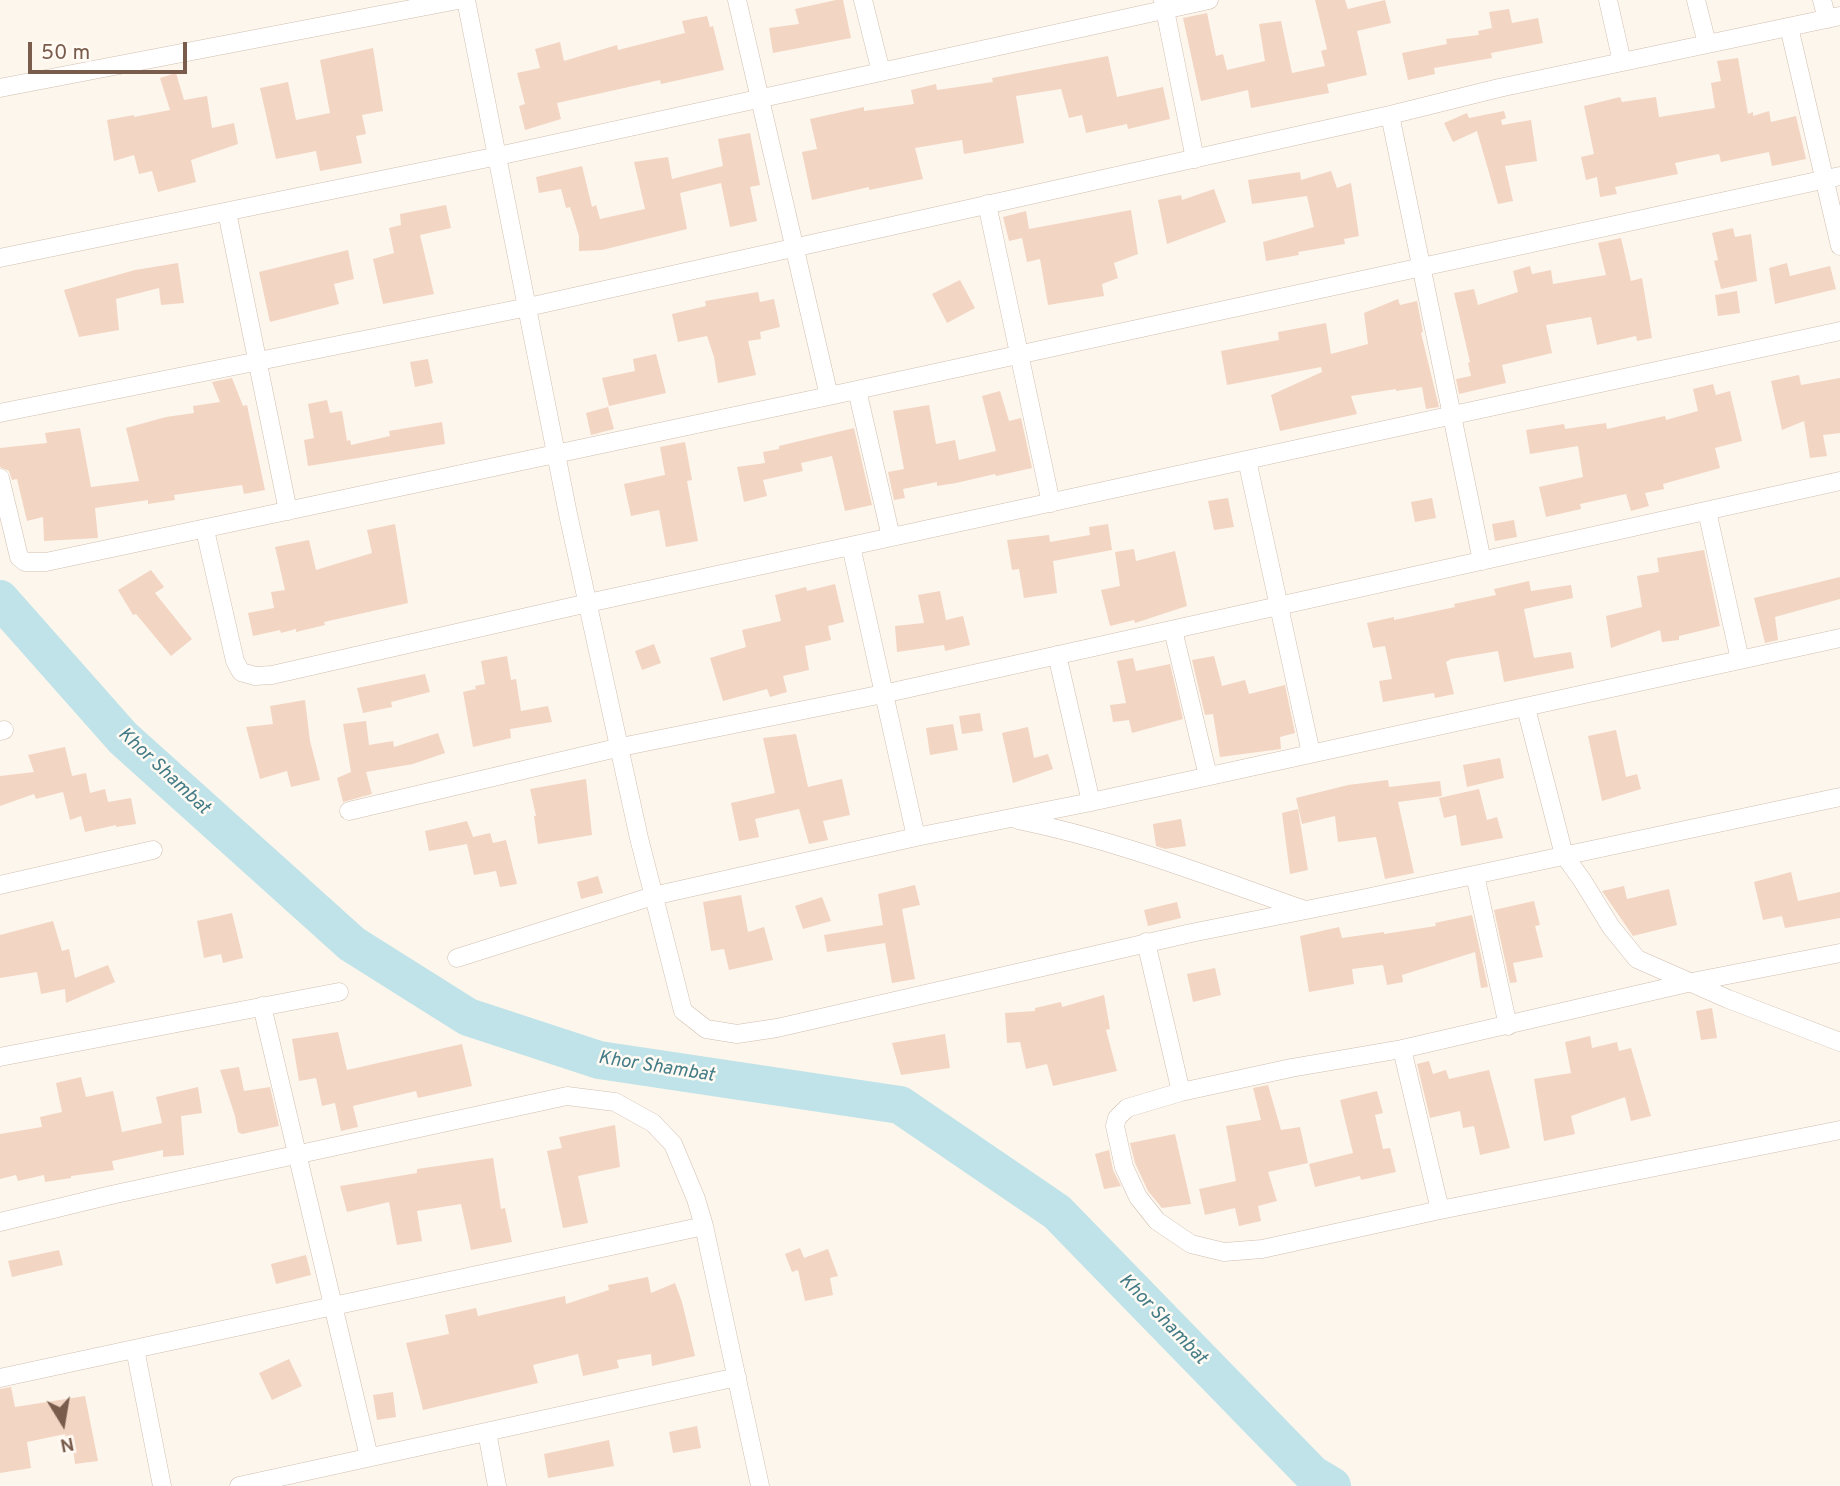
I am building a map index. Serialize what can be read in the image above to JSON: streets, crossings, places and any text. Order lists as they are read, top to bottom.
{
  "water": ["Khor Shambat"],
  "scale_bar": "50 m",
  "north": "bottom"
}
